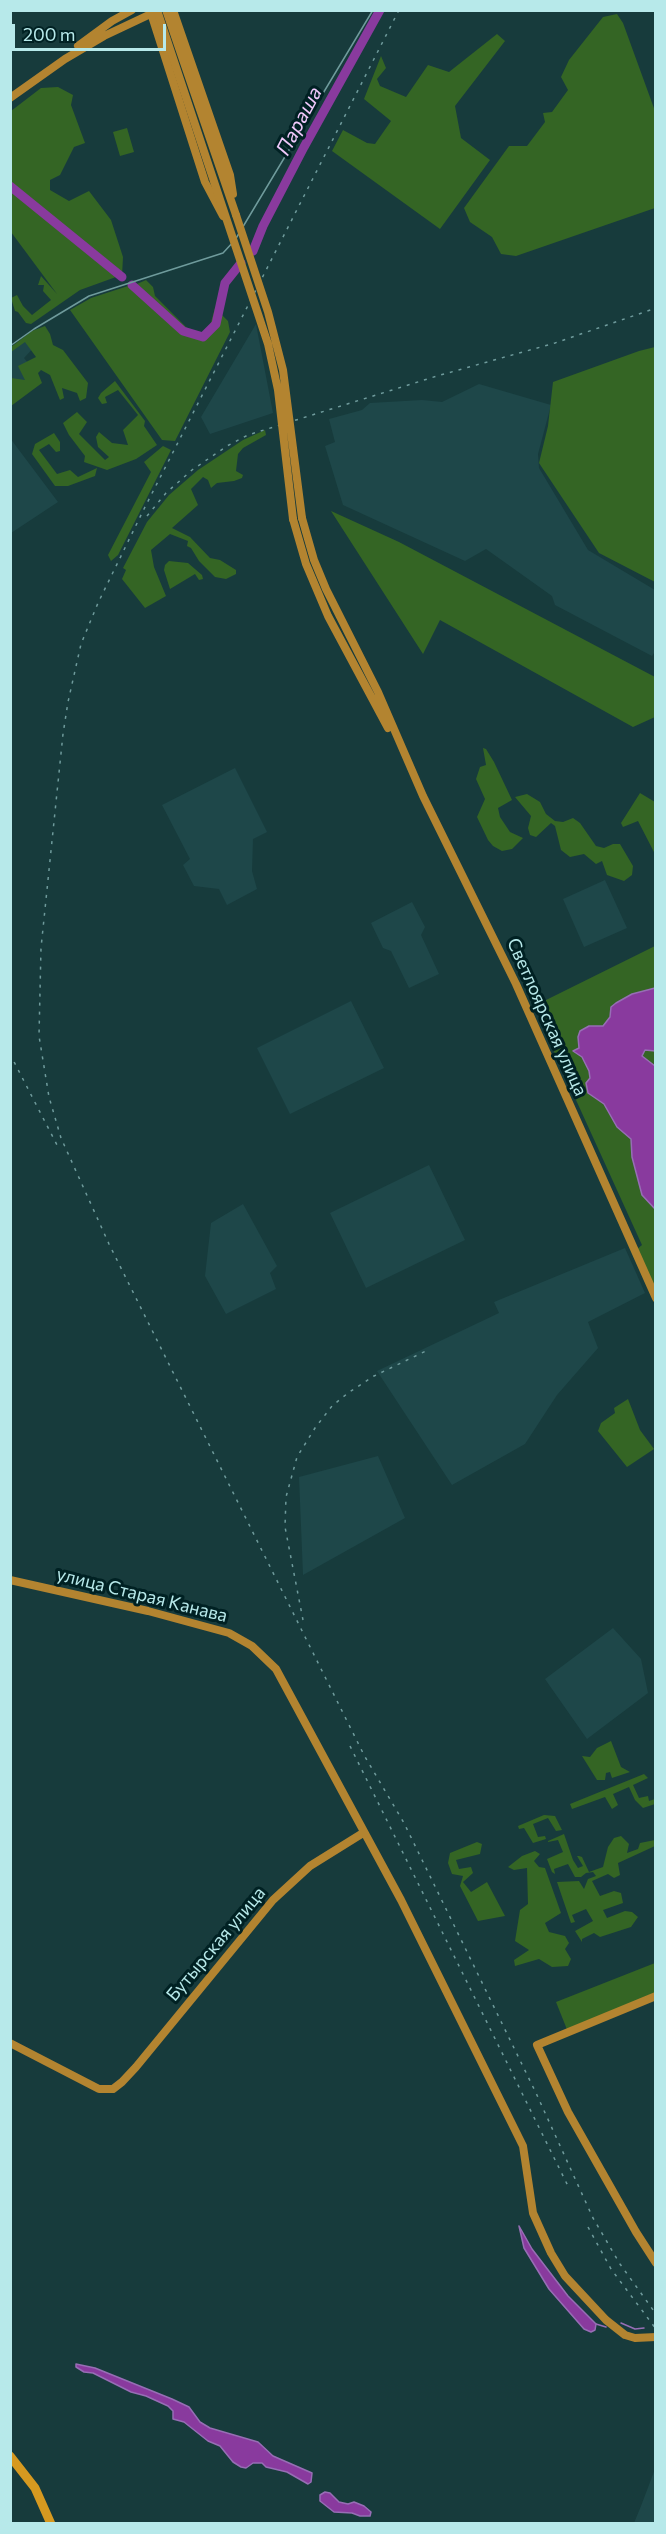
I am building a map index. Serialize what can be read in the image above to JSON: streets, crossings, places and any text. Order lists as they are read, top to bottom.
{
  "streets": {
    "main road": ["Светлоярская улица", "улица Старая Канава", "Бутырская улица"]
  },
  "crossings": [
    ["улица Старая Канава", "Бутырская улица"]
  ],
  "water": ["Параша"],
  "scale_bar": "200 m"
}
